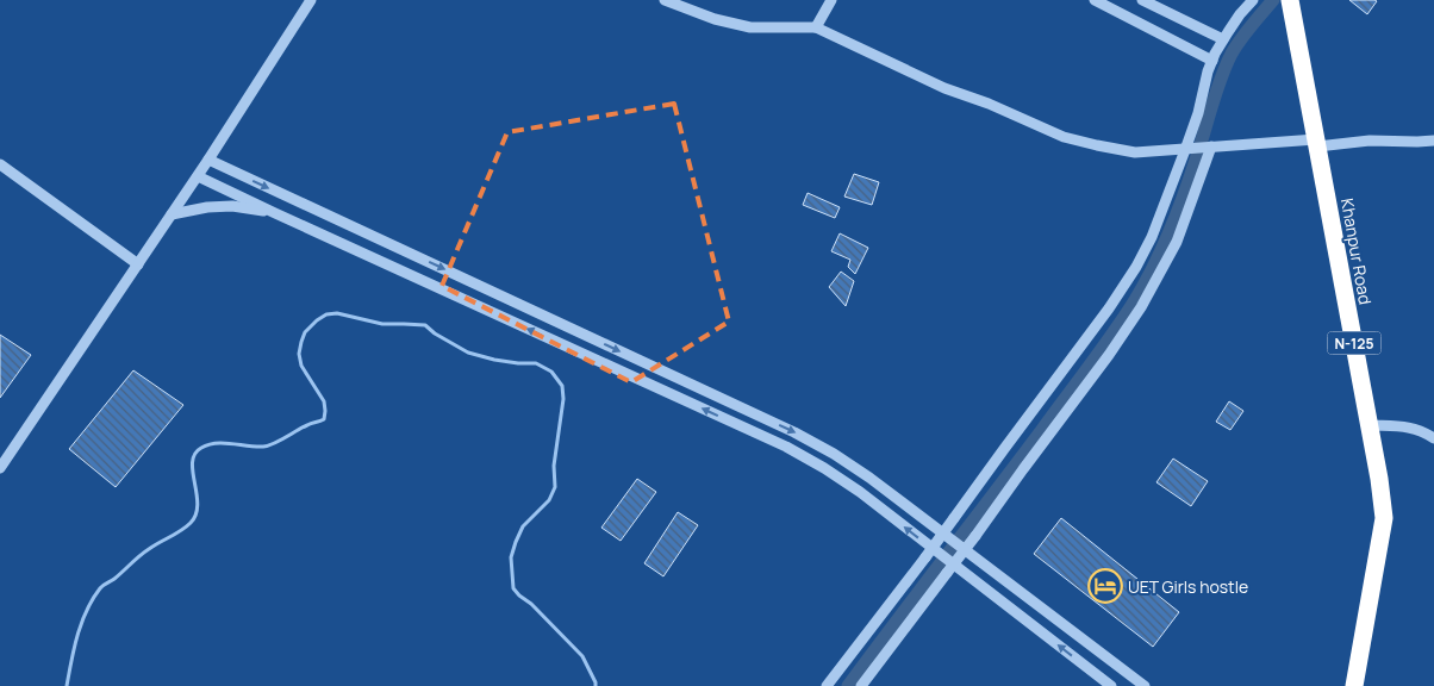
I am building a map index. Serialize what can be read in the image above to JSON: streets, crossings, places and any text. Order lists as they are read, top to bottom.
{
  "streets": {
    "highway": ["Khanpur Road", "N-125"]
  },
  "places": {
    "hotel": ["UET Girls hostle"]
  }
}
